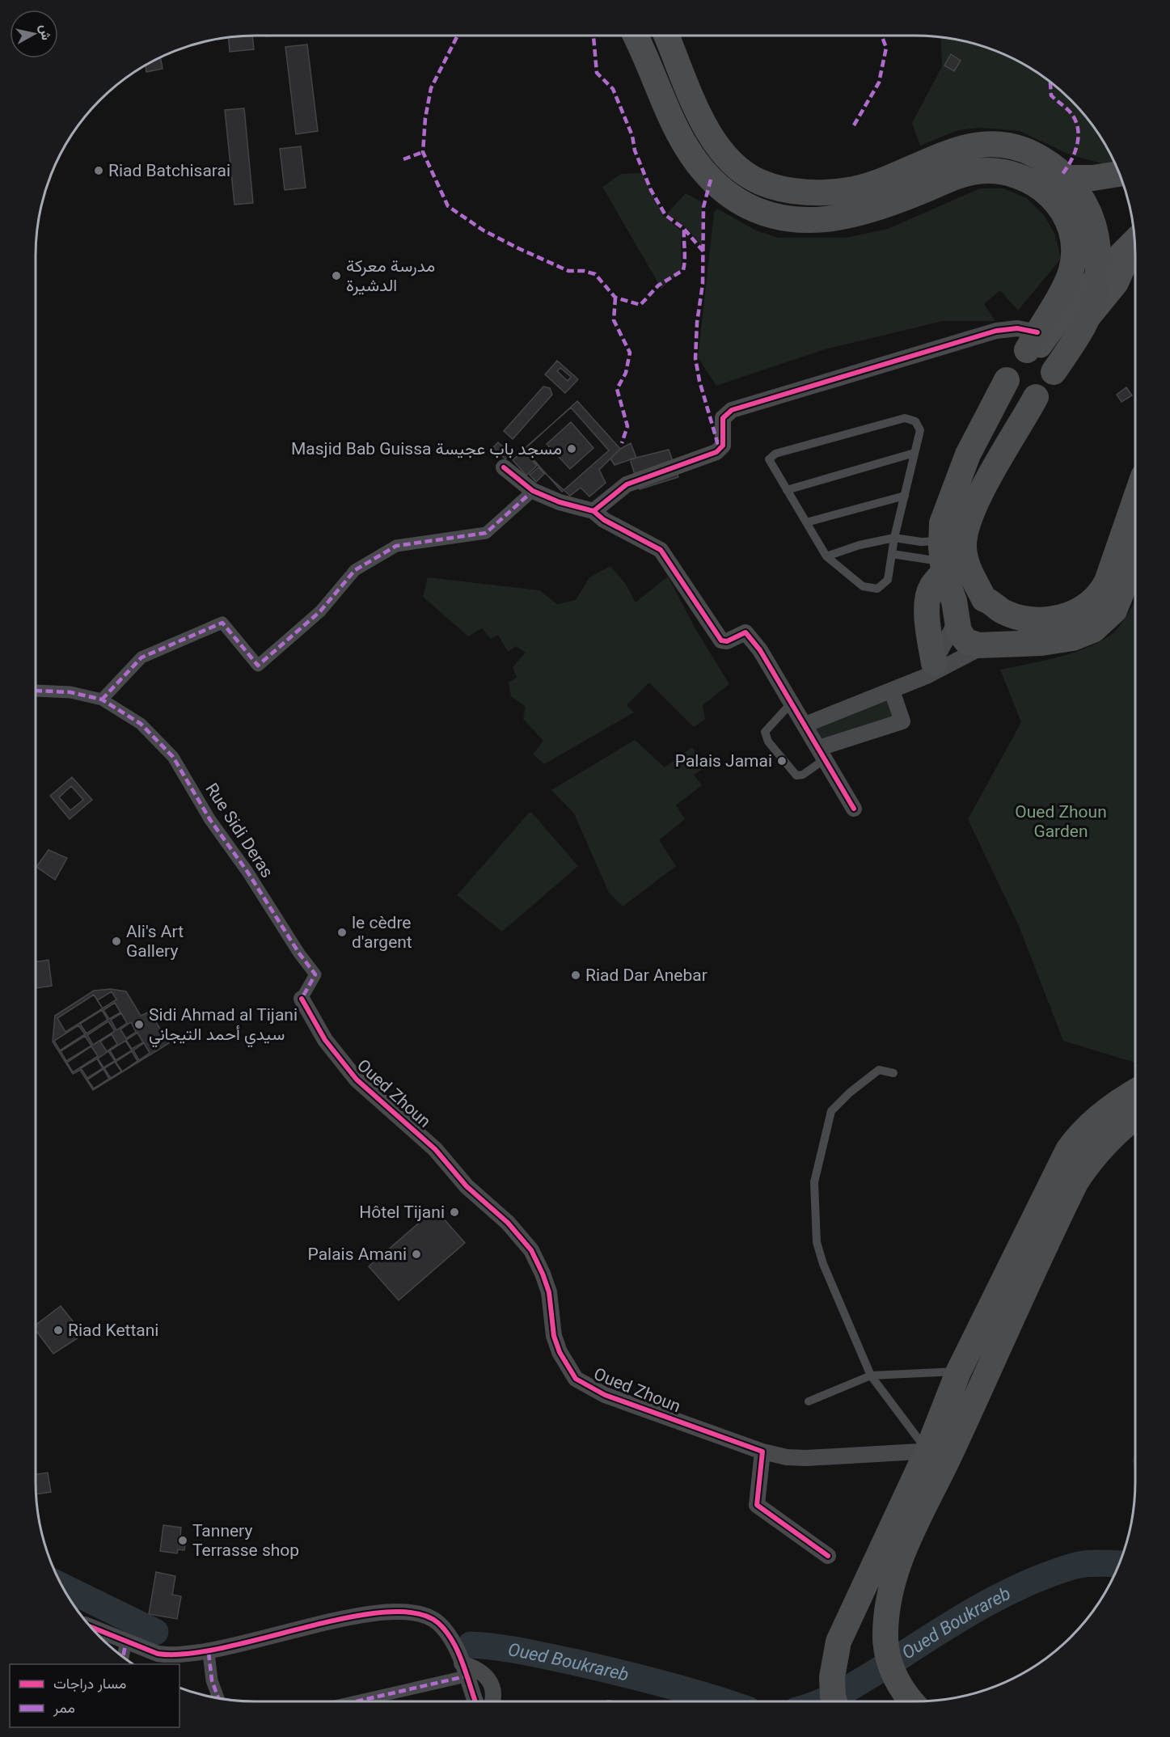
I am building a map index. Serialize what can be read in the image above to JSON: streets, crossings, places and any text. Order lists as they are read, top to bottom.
{
  "streets": {
    "street": ["Rue Sidi Deras", "Oued Zhoun"]
  },
  "crossings": [
    ["Rue Sidi Deras", "Oued Zhoun"]
  ],
  "water": ["Oued Boukrareb"],
  "parks": ["Oued Zhoun Garden"],
  "places": [
    "Riad Batchisarai",
    "مدرسة معركة الدشيرة",
    "Masjid Bab Guissa مسجد باب عجيسة",
    "Palais Jamai",
    "le cèdre d'argent",
    "Ali's Art Gallery",
    "Riad Dar Anebar",
    "Sidi Ahmad al Tijani سيدي أحمد التيجاني",
    "Hôtel Tijani",
    "Palais Amani",
    "Riad Kettani",
    "Tannery Terrasse shop"
  ],
  "legend": ["مسار دراجات", "ممر"],
  "north": "right"
}
